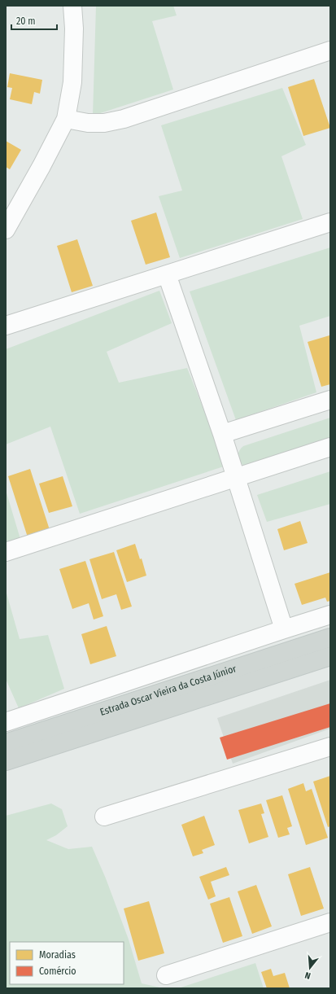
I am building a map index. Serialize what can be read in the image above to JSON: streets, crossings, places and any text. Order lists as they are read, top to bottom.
{
  "streets": {
    "main road": ["Estrada Oscar Vieira da Costa Júnior"]
  },
  "legend": ["Moradias", "Comércio"],
  "scale_bar": "20 m",
  "north": "bottom"
}
